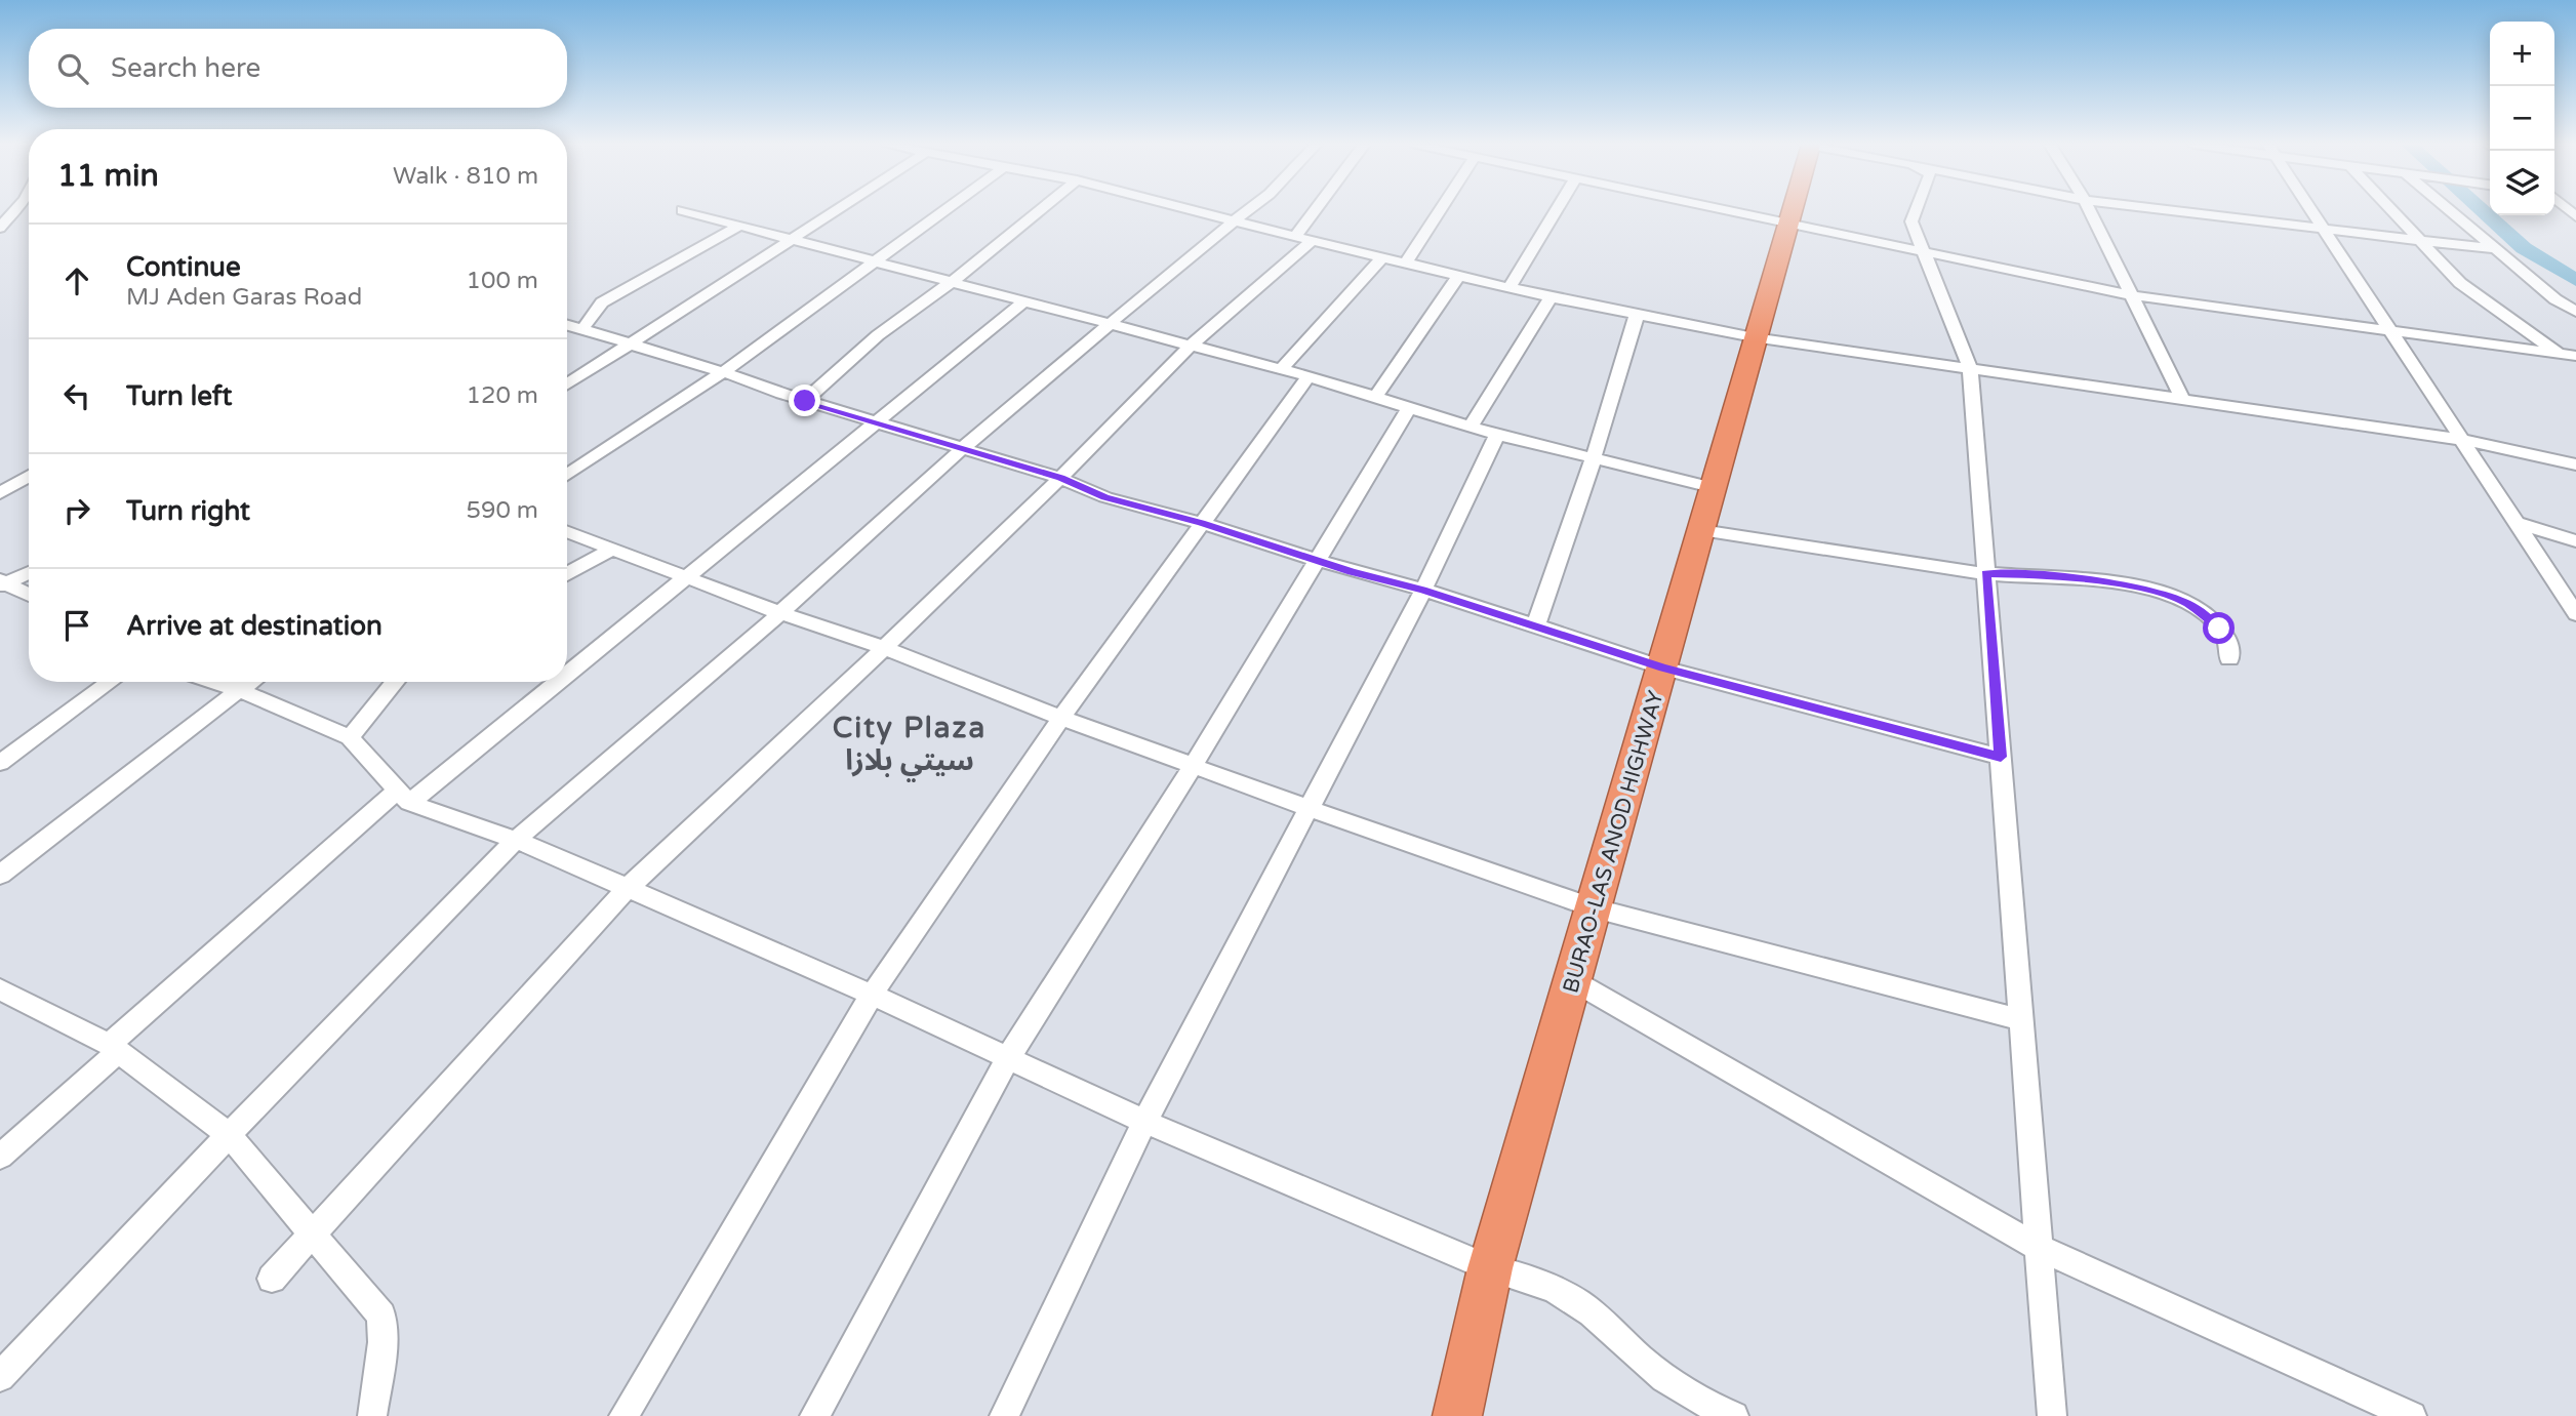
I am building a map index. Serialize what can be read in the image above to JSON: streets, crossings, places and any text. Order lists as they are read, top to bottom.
{
  "streets": {
    "highway": ["BURAO-LAS ANOD HIGHWAY"]
  },
  "districts": ["City Plaza سيتي بلازا"],
  "page": {
    "map_buttons": ["+", "−"],
    "search": "Search here",
    "heading": ["11 min", "Walk · 810 m"],
    "list": [
      ["Continue", "MJ Aden Garas Road", "100 m"],
      ["Turn left", "120 m"],
      ["Turn right", "590 m"],
      "Arrive at destination"
    ]
  }
}
